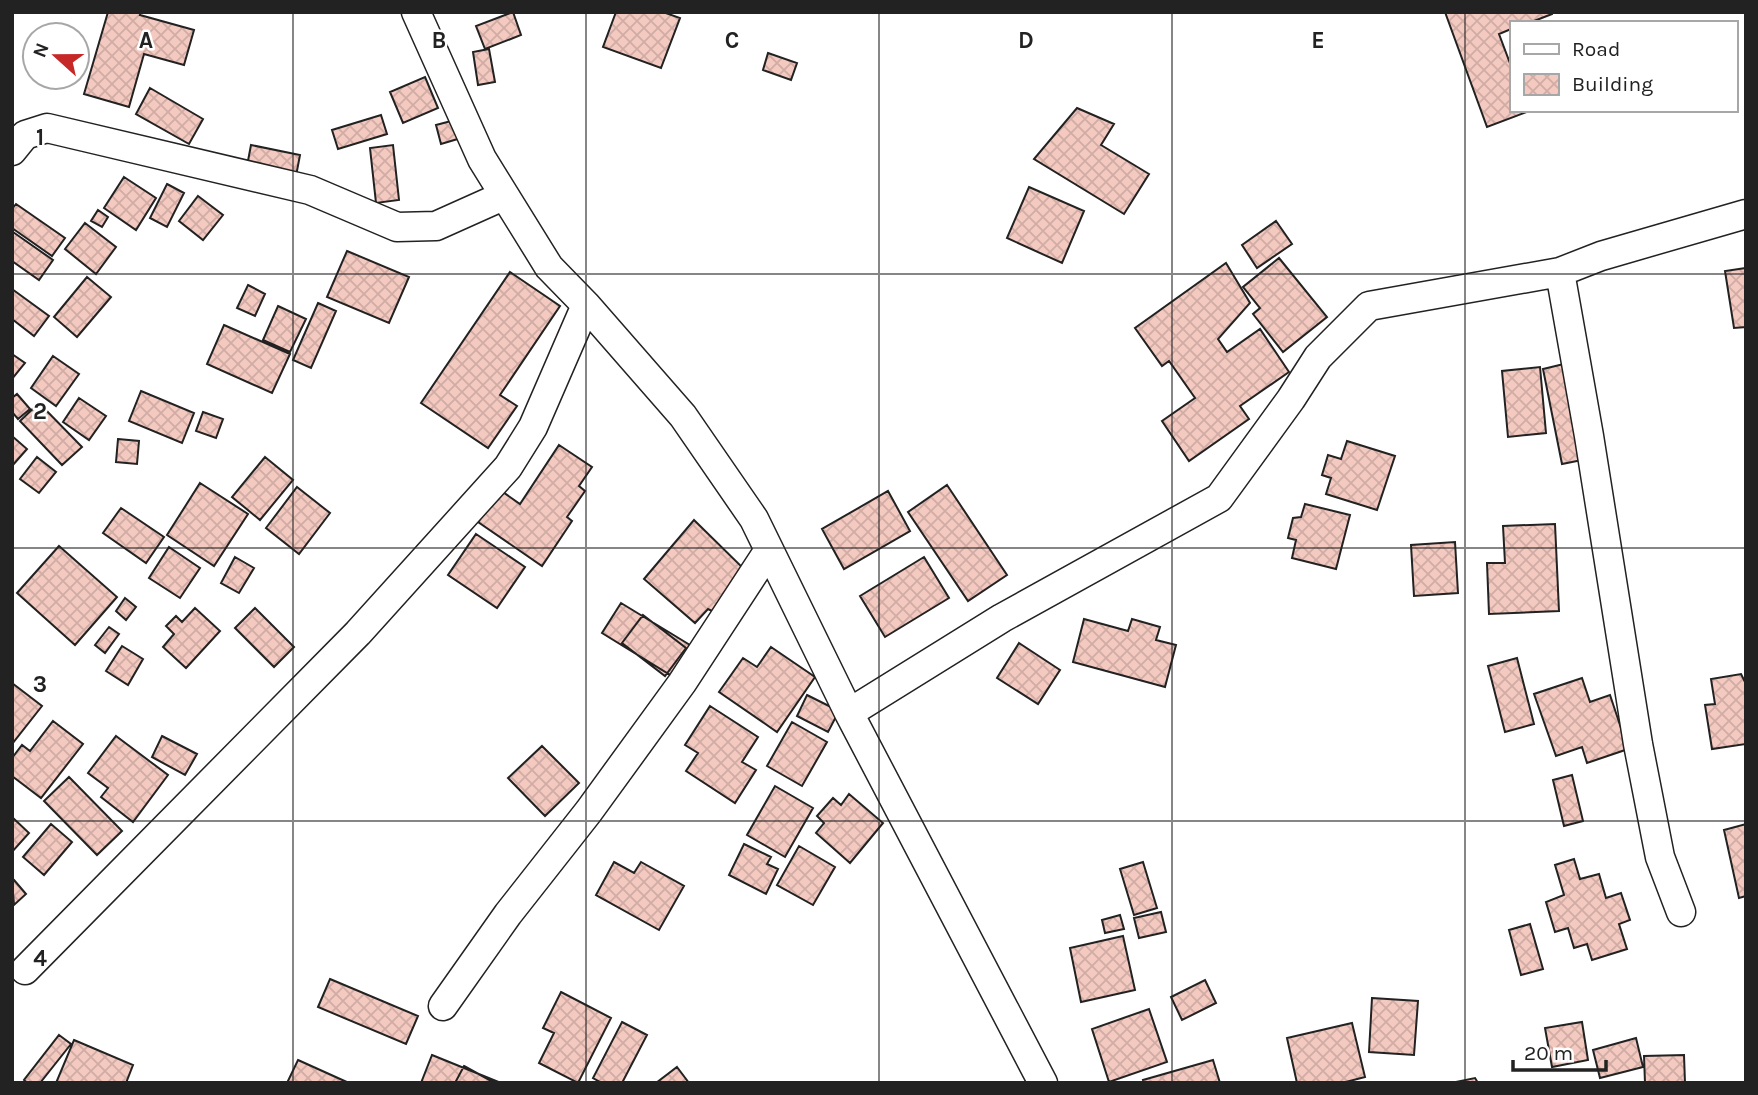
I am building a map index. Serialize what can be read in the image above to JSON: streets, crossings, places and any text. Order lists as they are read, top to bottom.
{
  "legend": ["Road", "Building"],
  "scale_bar": "20 m",
  "north": "left",
  "grid": {
    "columns": [
      "A",
      "B",
      "C",
      "D",
      "E"
    ],
    "rows": [
      "1",
      "2",
      "3",
      "4"
    ]
  }
}
